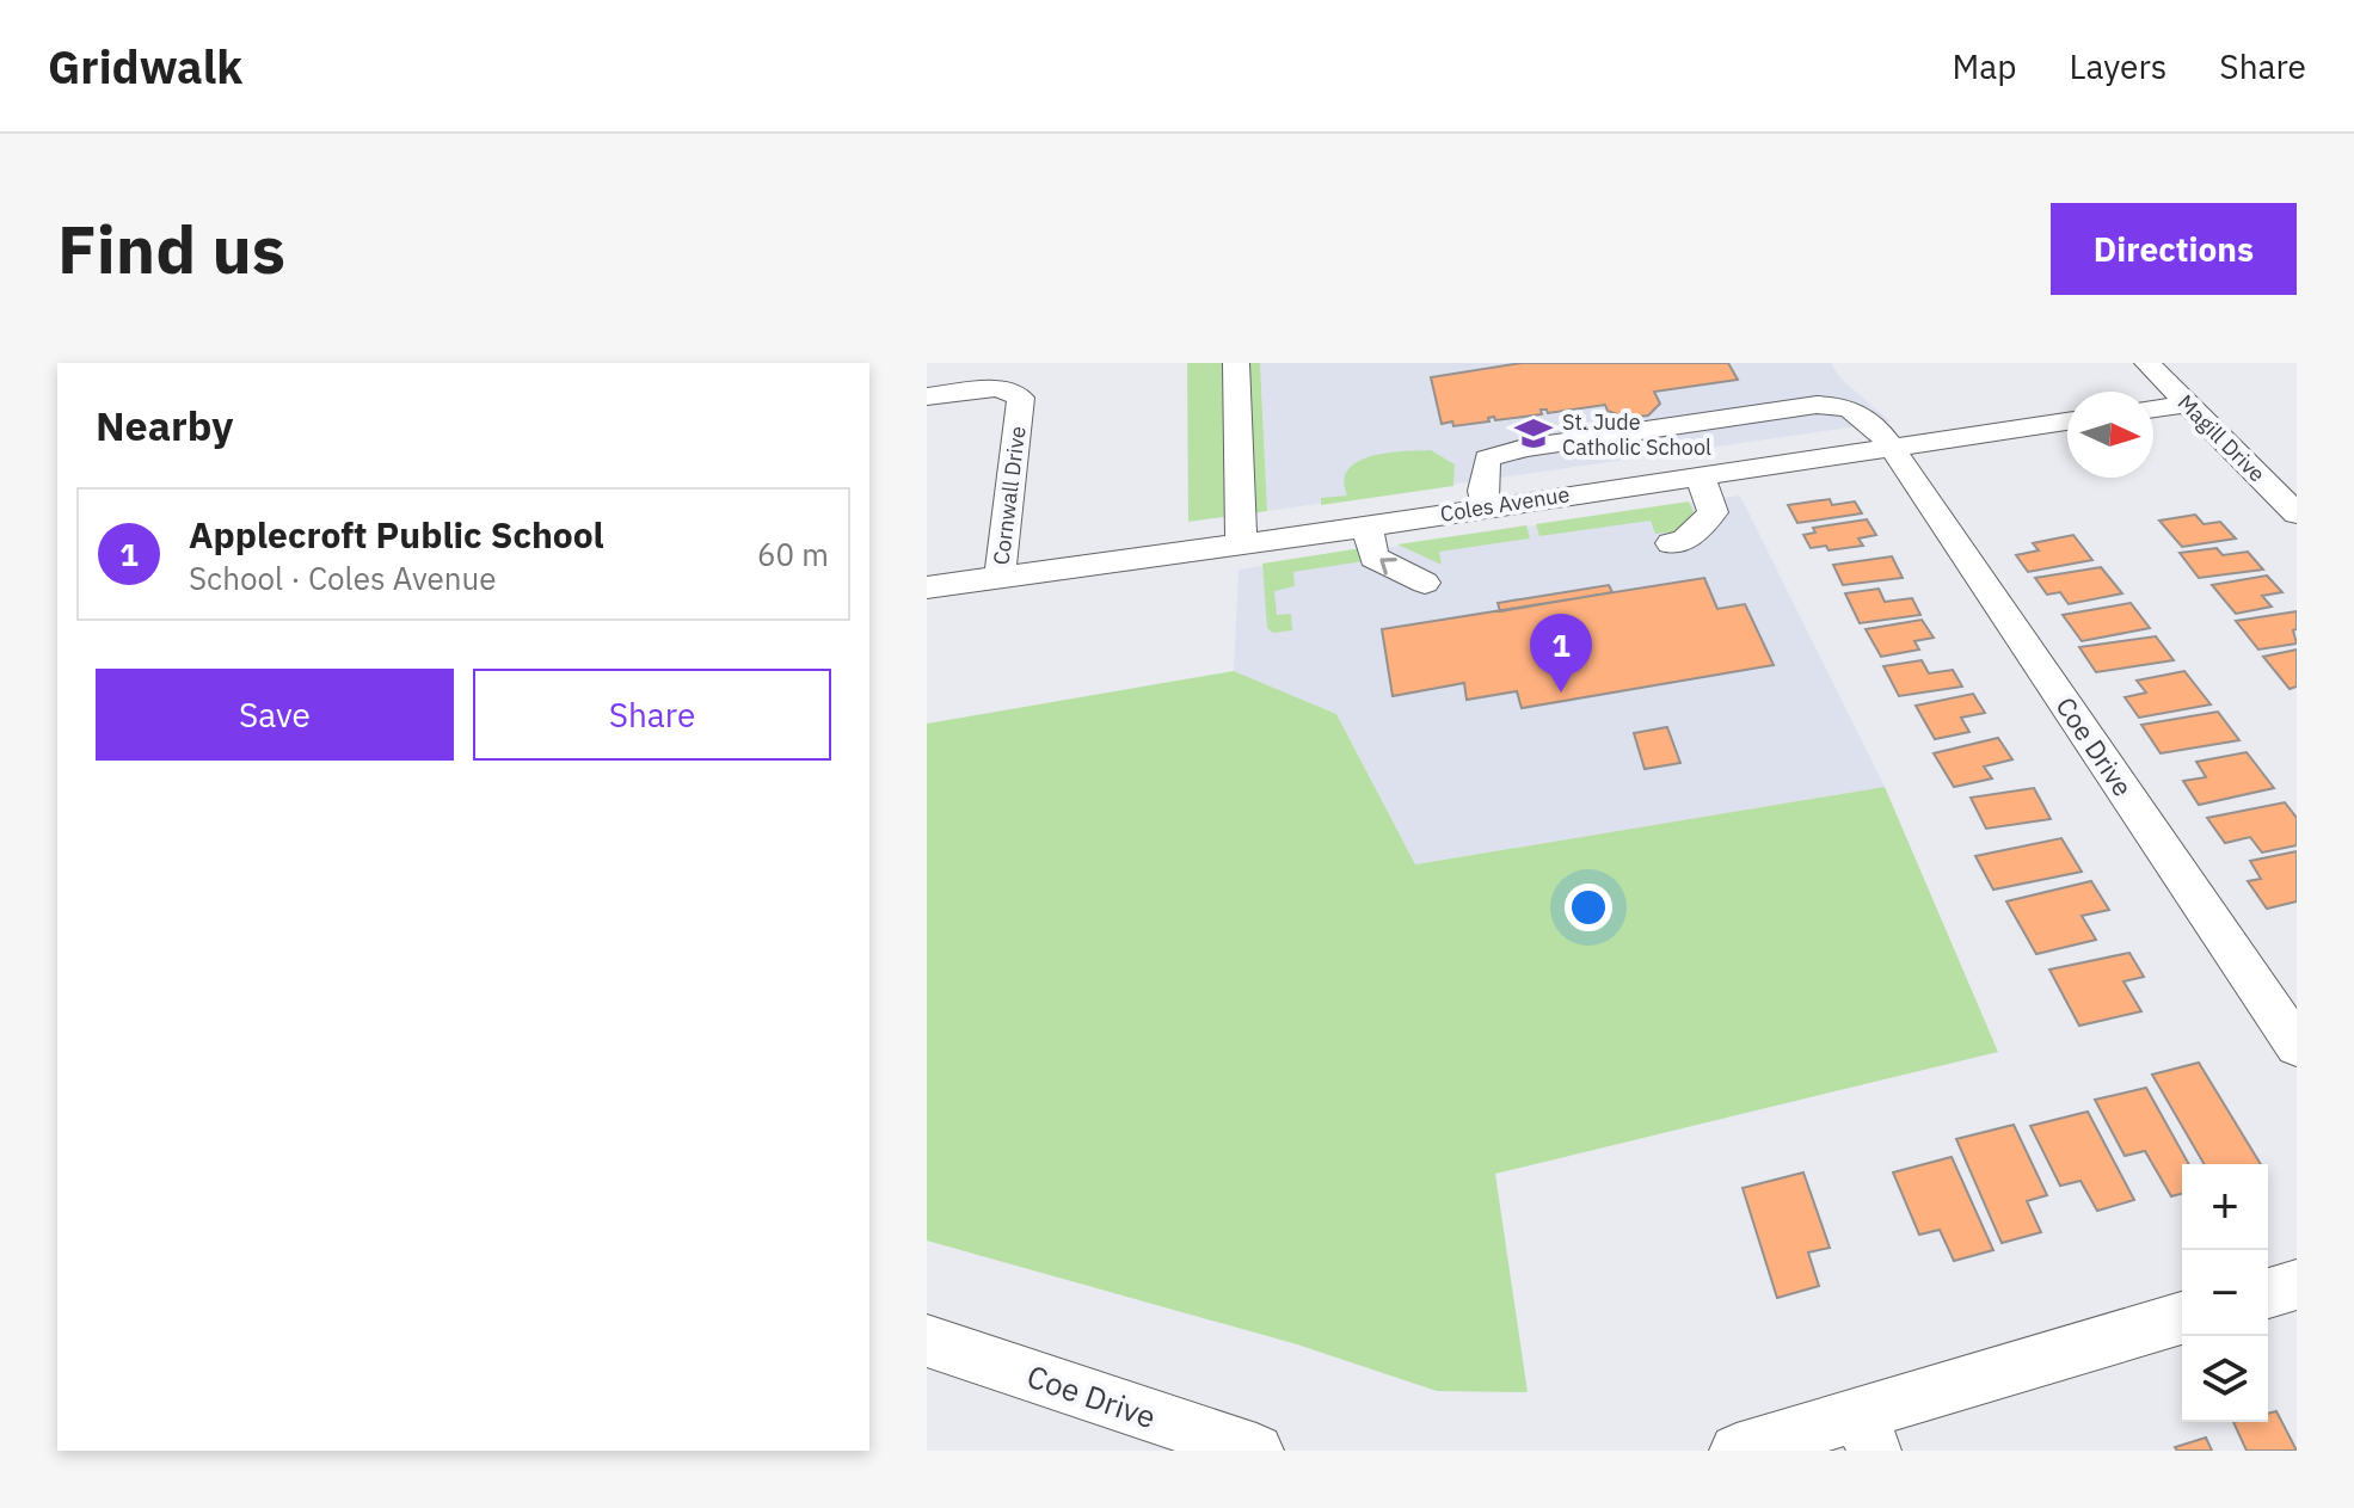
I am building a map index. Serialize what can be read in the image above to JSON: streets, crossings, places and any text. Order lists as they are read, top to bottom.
{
  "streets": {
    "street": [
      "Magill Drive",
      "Cornwall Drive",
      "Coles Avenue",
      "Coe Drive"
    ]
  },
  "crossings": [
    ["Cornwall Drive", "Coles Avenue"],
    ["Coles Avenue", "Coe Drive"]
  ],
  "places": {
    "school or university": ["St. Jude Catholic School"]
  },
  "north": "right",
  "page": {
    "header": "Gridwalk",
    "nav": ["Map", "Layers", "Share"],
    "buttons": [
      "Directions",
      ["Save", "Share"]
    ],
    "title": "Find us",
    "heading": "Nearby",
    "list": [
      {
        "mark": "1",
        "name": "Applecroft Public School",
        "note": "School · Coles Avenue",
        "value": "60 m"
      }
    ],
    "pins": "1",
    "map_buttons": ["+", "−"]
  }
}
